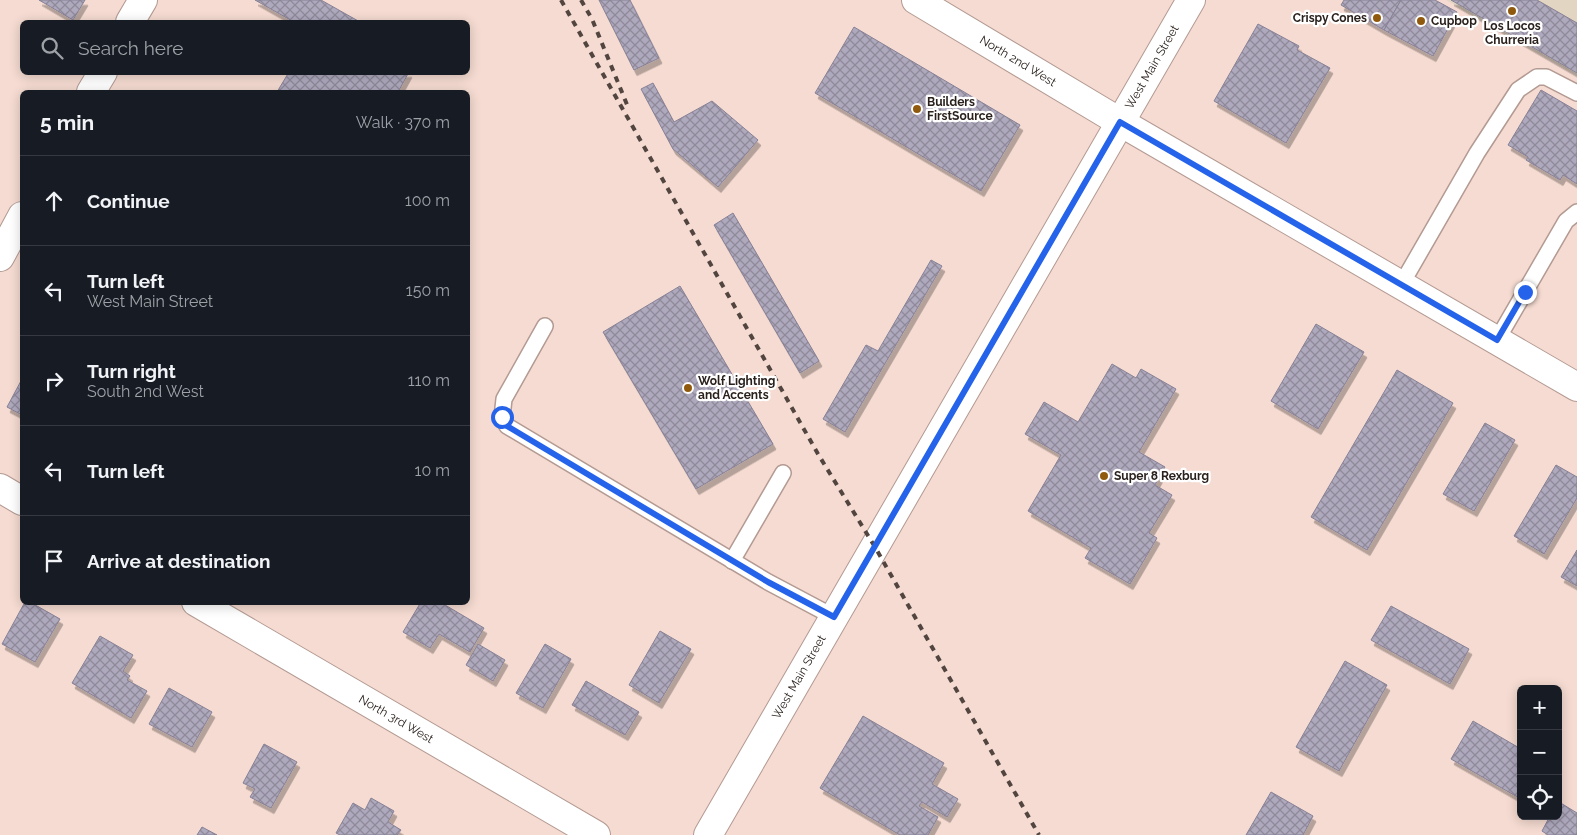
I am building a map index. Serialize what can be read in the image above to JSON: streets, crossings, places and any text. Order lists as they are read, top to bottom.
{
  "streets": {
    "main road": ["North 2nd West", "West Main Street", "North 3rd West"]
  },
  "crossings": [
    ["North 2nd West", "West Main Street"]
  ],
  "places": [
    "Los Locos Churreria",
    "Crispy Cones",
    "Cupbop",
    "Builders FirstSource",
    "Wolf Lighting and Accents",
    "Super 8 Rexburg"
  ],
  "page": {
    "search": "Search here",
    "heading": ["5 min", "Walk · 370 m"],
    "list": [
      ["Continue", "100 m"],
      ["Turn left", "West Main Street", "150 m"],
      ["Turn right", "South 2nd West", "110 m"],
      ["Turn left", "10 m"],
      "Arrive at destination"
    ],
    "map_buttons": ["+", "−"]
  }
}
